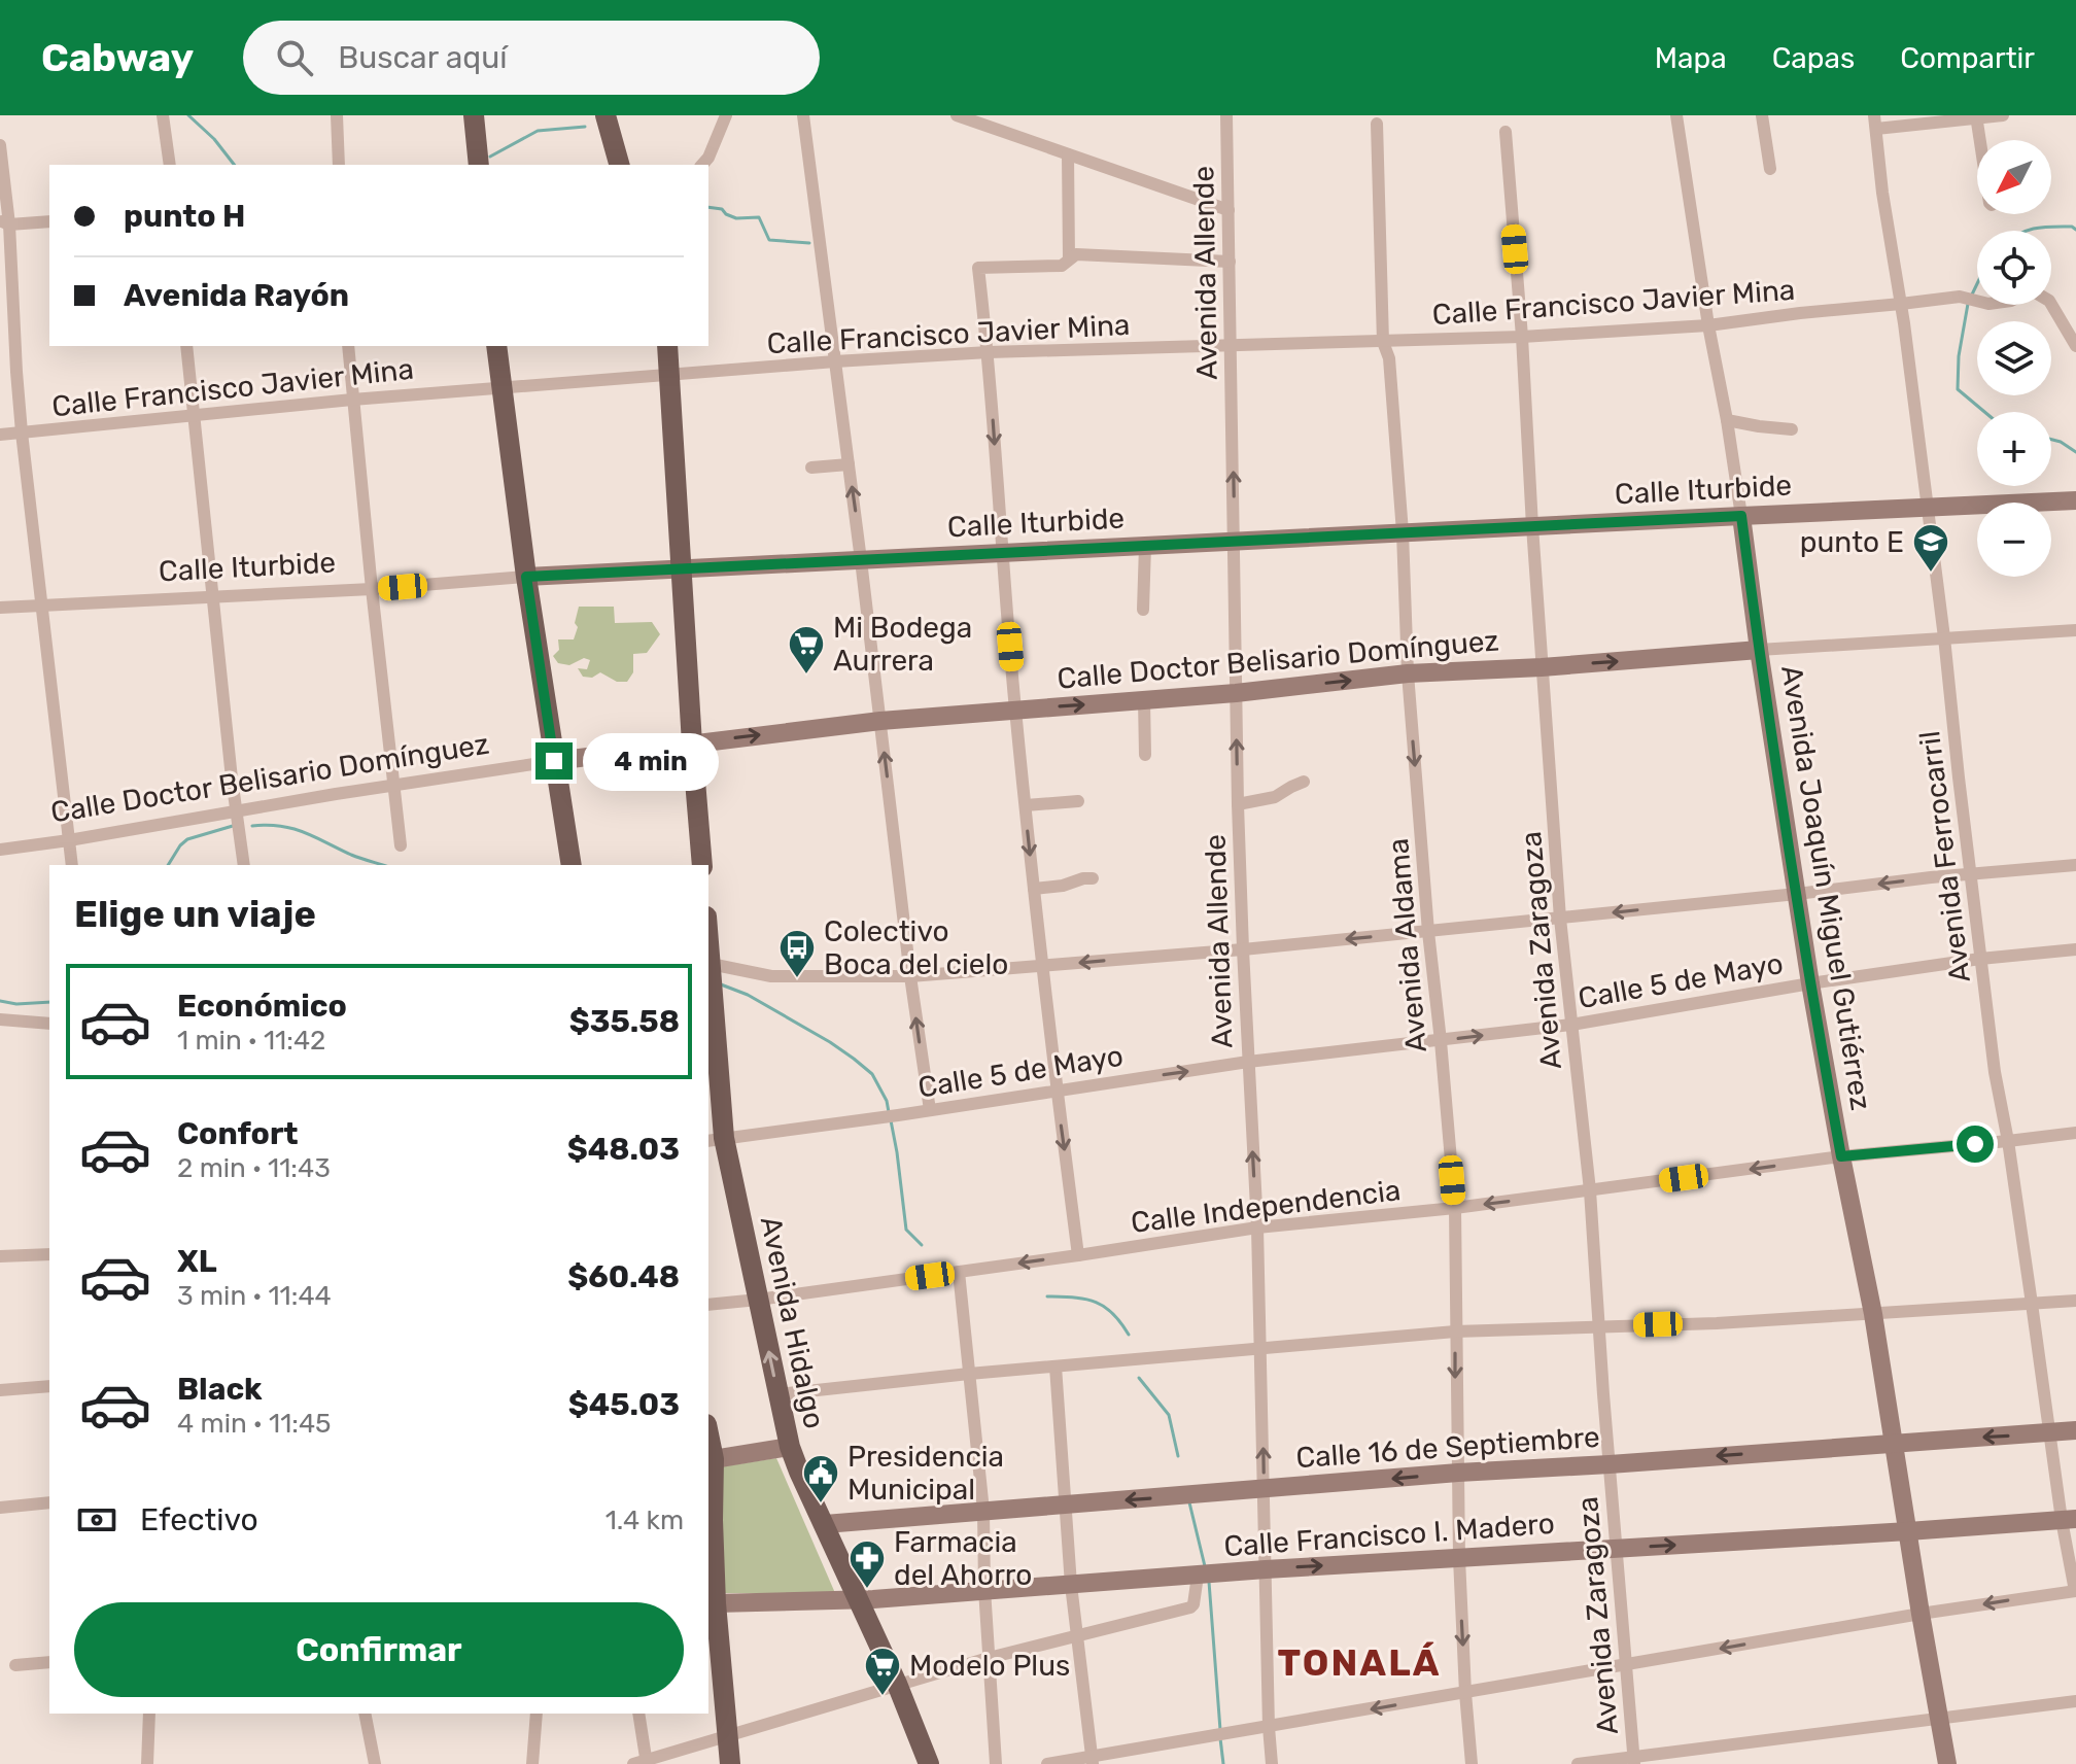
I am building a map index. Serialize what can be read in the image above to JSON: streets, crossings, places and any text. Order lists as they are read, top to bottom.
{
  "streets": {
    "main road": ["Avenida Hidalgo"],
    "street": [
      "Avenida Allende",
      "Calle Francisco Javier Mina",
      "Calle Iturbide",
      "Calle Doctor Belisario Domínguez",
      "Avenida Ferrocarril",
      "Avenida Joaquín Miguel Gutiérrez",
      "Avenida Aldama",
      "Avenida Zaragoza",
      "Calle 5 de Mayo",
      "Calle Independencia",
      "Calle 16 de Septiembre",
      "Calle Francisco I. Madero"
    ]
  },
  "crossings": [
    ["Avenida Allende", "Calle Francisco Javier Mina"],
    ["Avenida Allende", "Calle Iturbide"],
    ["Avenida Allende", "Calle Doctor Belisario Domínguez"],
    ["Avenida Allende", "Calle 5 de Mayo"],
    ["Avenida Allende", "Calle Independencia"],
    ["Avenida Allende", "Calle 16 de Septiembre"],
    ["Avenida Allende", "Calle Francisco I. Madero"],
    ["Calle Francisco Javier Mina", "Avenida Ferrocarril"],
    ["Calle Francisco Javier Mina", "Avenida Joaquín Miguel Gutiérrez"],
    ["Calle Francisco Javier Mina", "Avenida Aldama"],
    ["Calle Francisco Javier Mina", "Avenida Zaragoza"],
    ["Calle Iturbide", "Avenida Ferrocarril"],
    ["Calle Iturbide", "Avenida Joaquín Miguel Gutiérrez"],
    ["Calle Iturbide", "Avenida Aldama"],
    ["Calle Iturbide", "Avenida Zaragoza"],
    ["Calle Doctor Belisario Domínguez", "Avenida Ferrocarril"],
    ["Calle Doctor Belisario Domínguez", "Avenida Joaquín Miguel Gutiérrez"],
    ["Calle Doctor Belisario Domínguez", "Avenida Aldama"],
    ["Calle Doctor Belisario Domínguez", "Avenida Zaragoza"],
    ["Avenida Ferrocarril", "Calle 5 de Mayo"],
    ["Avenida Ferrocarril", "Calle Independencia"],
    ["Avenida Ferrocarril", "Calle 16 de Septiembre"],
    ["Avenida Ferrocarril", "Calle Francisco I. Madero"],
    ["Avenida Joaquín Miguel Gutiérrez", "Calle 5 de Mayo"],
    ["Avenida Joaquín Miguel Gutiérrez", "Calle Independencia"],
    ["Avenida Joaquín Miguel Gutiérrez", "Calle 16 de Septiembre"],
    ["Avenida Joaquín Miguel Gutiérrez", "Calle Francisco I. Madero"],
    ["Avenida Aldama", "Calle 5 de Mayo"],
    ["Avenida Aldama", "Calle Independencia"],
    ["Avenida Aldama", "Calle 16 de Septiembre"],
    ["Avenida Aldama", "Calle Francisco I. Madero"],
    ["Avenida Zaragoza", "Calle 5 de Mayo"],
    ["Avenida Zaragoza", "Calle Independencia"],
    ["Avenida Zaragoza", "Calle 16 de Septiembre"],
    ["Avenida Zaragoza", "Calle Francisco I. Madero"],
    ["Calle 5 de Mayo", "Avenida Hidalgo"],
    ["Calle Independencia", "Avenida Hidalgo"],
    ["Avenida Hidalgo", "Calle 16 de Septiembre"],
    ["Avenida Hidalgo", "Calle Francisco I. Madero"]
  ],
  "one_way": ["Avenida Allende", "Calle Independencia"],
  "districts": ["TONALÁ"],
  "places": {
    "school or university": ["punto E"],
    "supermarket": ["Mi Bodega Aurrera", "Modelo Plus"],
    "bus stop": ["Colectivo Boca del cielo"],
    "public building": ["Presidencia Municipal"],
    "pharmacy": ["Farmacia del Ahorro"]
  },
  "north": "bottom left",
  "page": {
    "header": "Cabway",
    "search": "Buscar aquí",
    "nav": ["Mapa", "Capas", "Compartir"],
    "map_buttons": ["+", "−"],
    "banner": ["punto H", "Avenida Rayón"],
    "bubble": "4 min",
    "heading": "Elige un viaje",
    "list": [
      {
        "name": "Económico",
        "note": "1 min · 11:42",
        "value": "$35.58"
      },
      {
        "name": "Confort",
        "note": "2 min · 11:43",
        "value": "$48.03"
      },
      {
        "name": "XL",
        "note": "3 min · 11:44",
        "value": "$60.48"
      },
      {
        "name": "Black",
        "note": "4 min · 11:45",
        "value": "$45.03"
      }
    ],
    "pay": ["Efectivo", "1.4 km"],
    "buttons": "Confirmar"
  }
}
